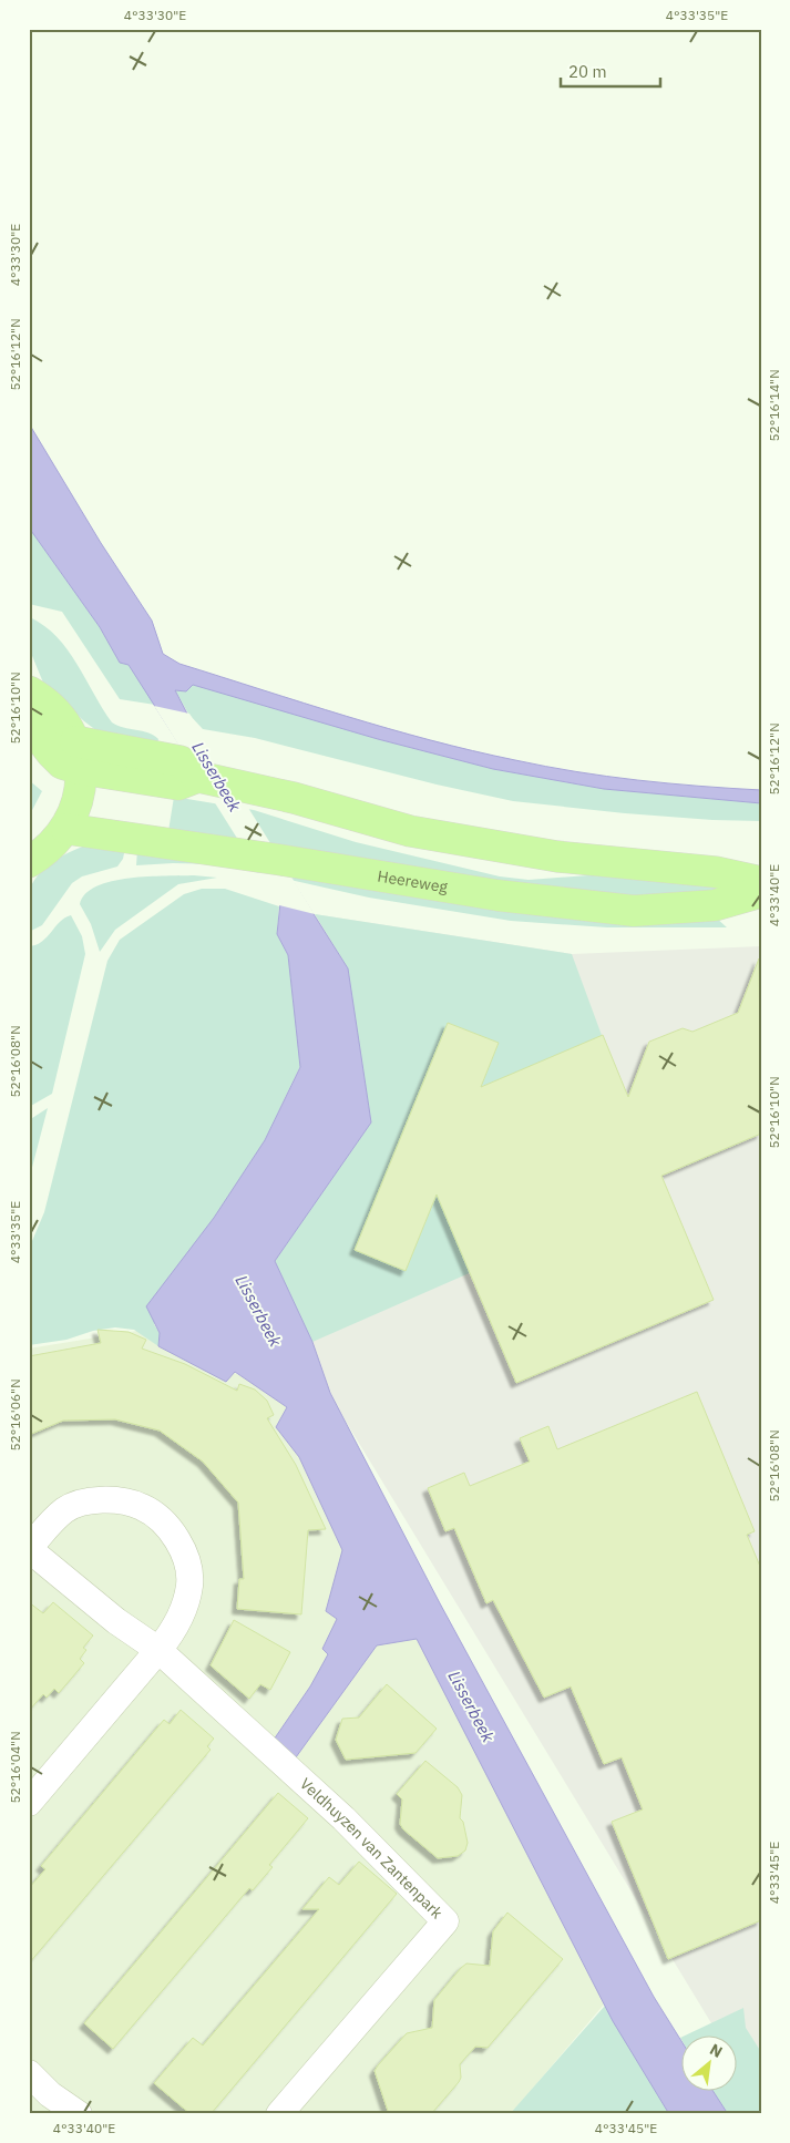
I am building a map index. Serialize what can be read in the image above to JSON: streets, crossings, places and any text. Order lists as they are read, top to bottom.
{
  "streets": {
    "main road": ["Heereweg"],
    "street": ["Veldhuyzen van Zantenpark"]
  },
  "water": ["Lisserbeek"],
  "scale_bar": "20 m",
  "north": "top right",
  "coordinates": [
    "4°33'30\"E",
    "4°33'35\"E",
    "52°16'12\"N",
    "52°16'14\"N",
    "52°16'10\"N",
    "4°33'40\"E",
    "52°16'08\"N",
    "52°16'06\"N",
    "52°16'04\"N",
    "4°33'45\"E"
  ]
}
